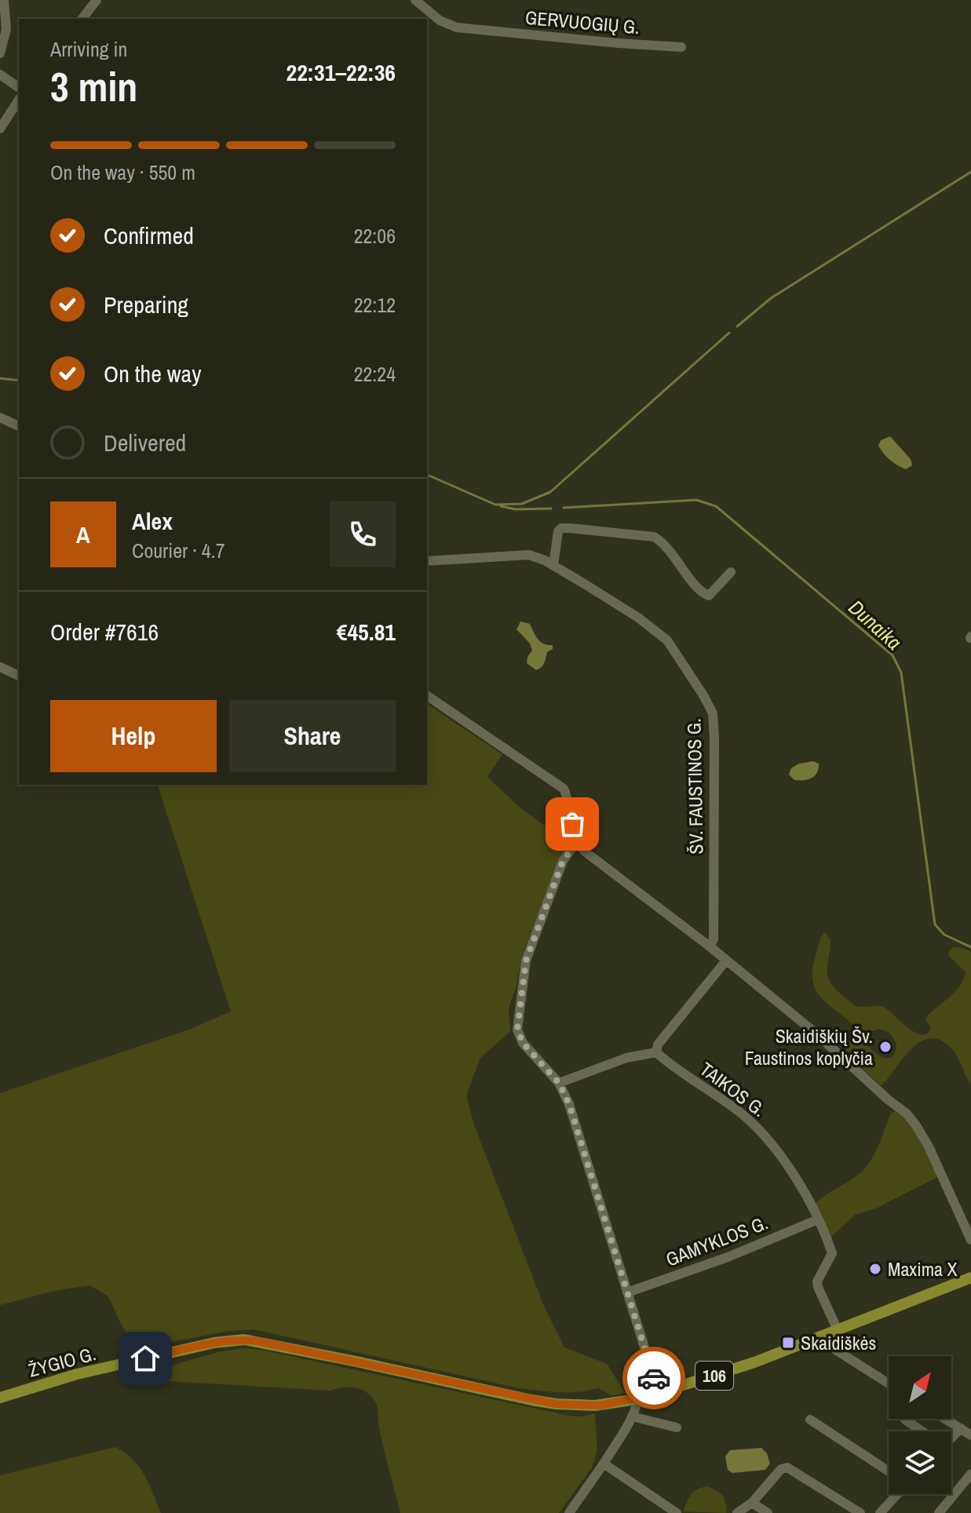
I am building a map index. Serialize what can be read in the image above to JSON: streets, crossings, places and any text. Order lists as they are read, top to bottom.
{
  "streets": {
    "main road": ["ŽYGIO G.", "106"],
    "street": [
      "GERVUOGIŲ G.",
      "ŠV. FAUSTINOS G.",
      "TAIKOS G.",
      "GAMYKLOS G."
    ]
  },
  "crossings": [
    ["TAIKOS G.", "GAMYKLOS G."],
    ["TAIKOS G.", "106"],
    ["ŽYGIO G.", "106"]
  ],
  "water": ["Dunaika"],
  "places": {
    "other": ["Skaidiškių Šv. Faustinos koplyčia", "Maxima X"],
    "transit": ["Skaidiškės"]
  },
  "north": "top right",
  "page": {
    "heading": ["3 min", "Arriving in", "22:31–22:36"],
    "panel": [
      "Alex",
      "Courier · 4.7",
      "Order #7616",
      "€45.81"
    ],
    "bar": "On the way · 550 m",
    "list": [
      ["Confirmed", "22:06"],
      ["Preparing", "22:12"],
      ["On the way", "22:24"],
      "Delivered"
    ],
    "round": "A",
    "buttons": ["Help", "Share"]
  }
}
